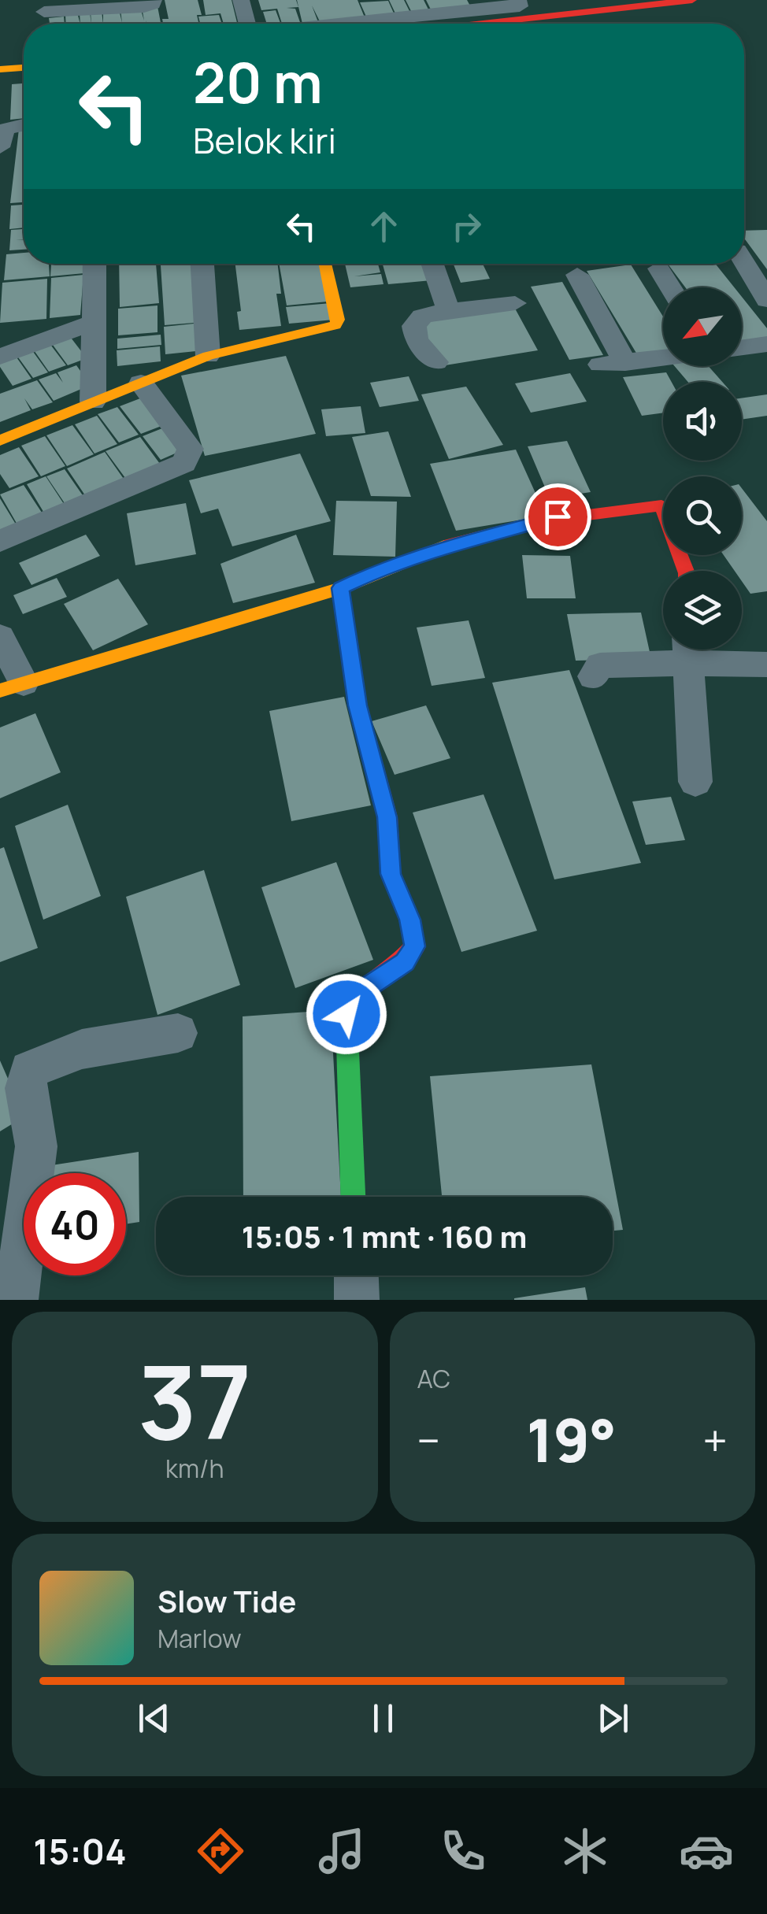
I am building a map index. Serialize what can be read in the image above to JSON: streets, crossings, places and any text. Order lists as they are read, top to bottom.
{
  "north": "bottom left",
  "page": {
    "turn": ["20 m", "Belok kiri"],
    "limit": "40",
    "trip": "15:05 · 1 mnt · 160 m",
    "tile": [
      ["37", "km/h"],
      "AC"
    ],
    "heat": ["−", "19°", "+"],
    "song": ["Slow Tide", "Marlow"],
    "tabs": "15:04"
  }
}
